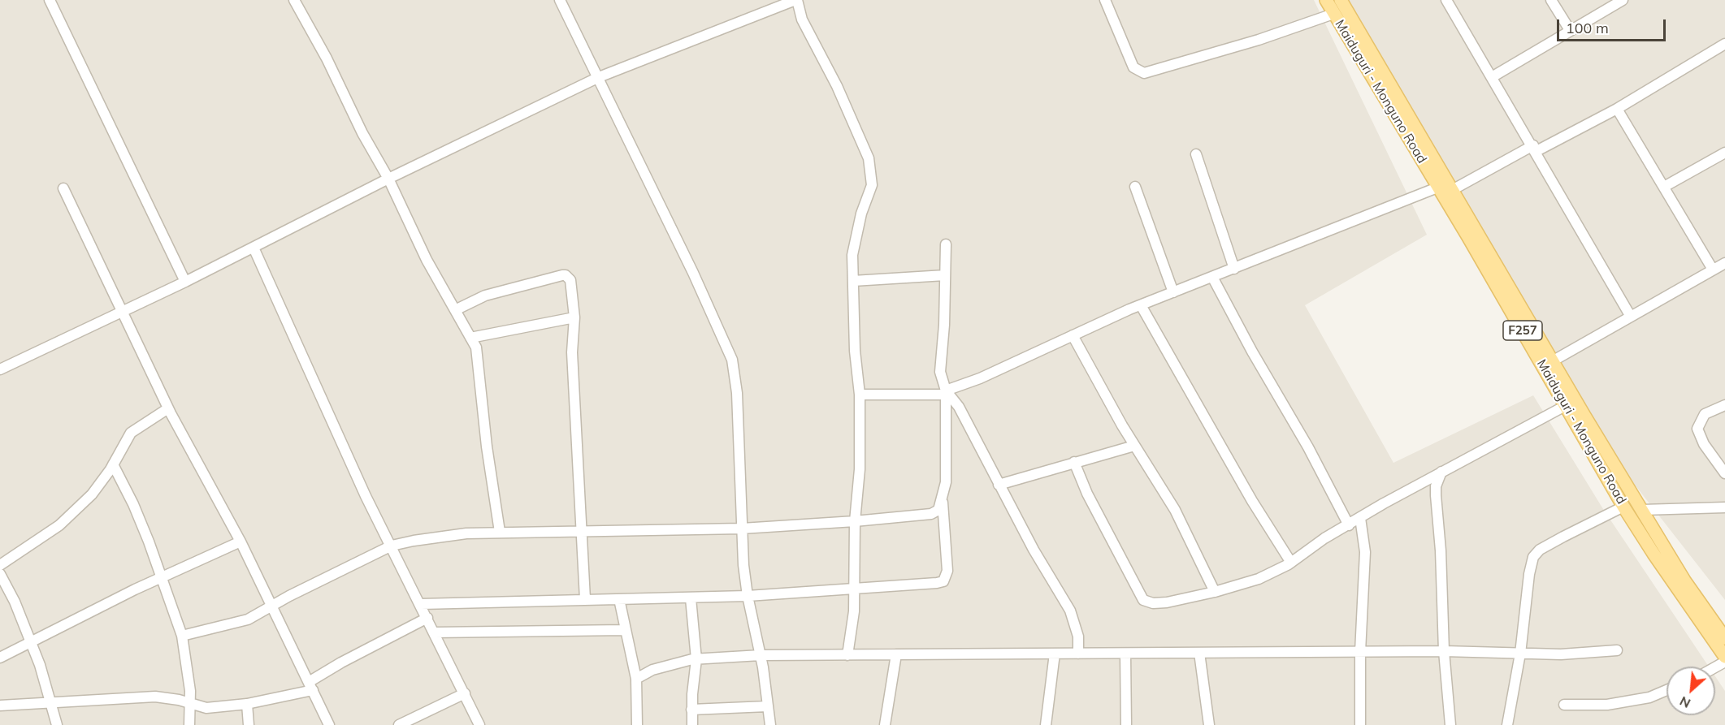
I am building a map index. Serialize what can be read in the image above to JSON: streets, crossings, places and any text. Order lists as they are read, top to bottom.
{
  "streets": {
    "main road": ["Maiduguri - Monguno Road", "F257"]
  },
  "scale_bar": "100 m",
  "north": "bottom left"
}
